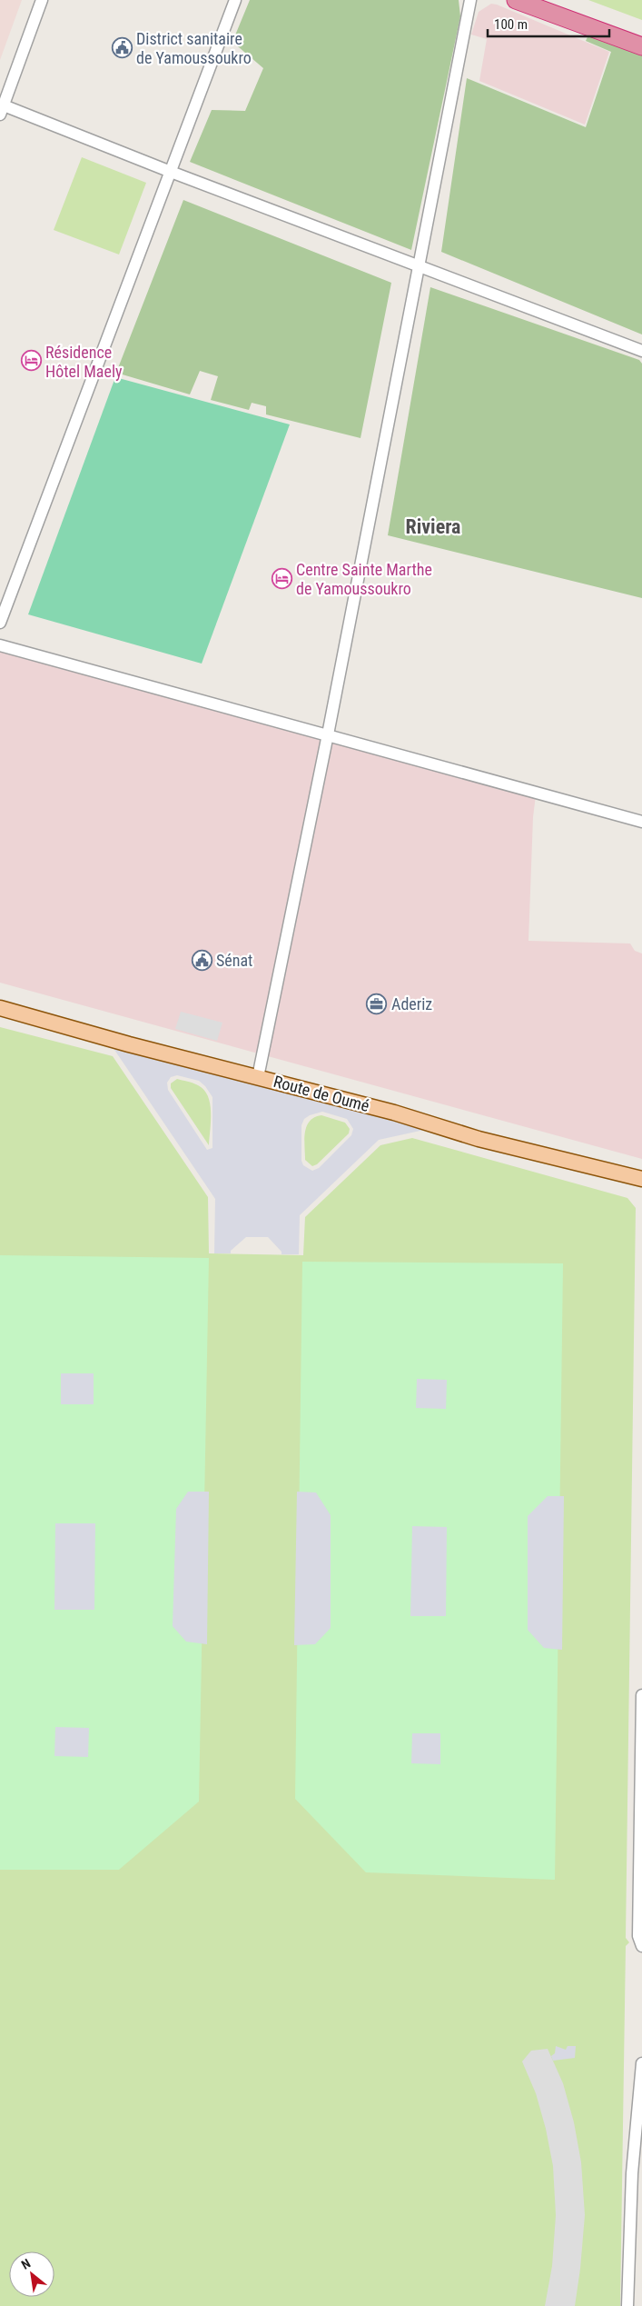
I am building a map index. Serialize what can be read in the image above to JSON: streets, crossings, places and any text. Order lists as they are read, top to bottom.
{
  "streets": {
    "main road": ["Route de Oumé"]
  },
  "districts": ["Riviera"],
  "places": {
    "public building": ["District sanitaire de Yamoussoukro", "Sénat"],
    "hotel": ["Résidence Hôtel Maely", "Centre Sainte Marthe de Yamoussoukro"],
    "office": ["Aderiz"]
  },
  "scale_bar": "100 m",
  "north": "top left"
}
